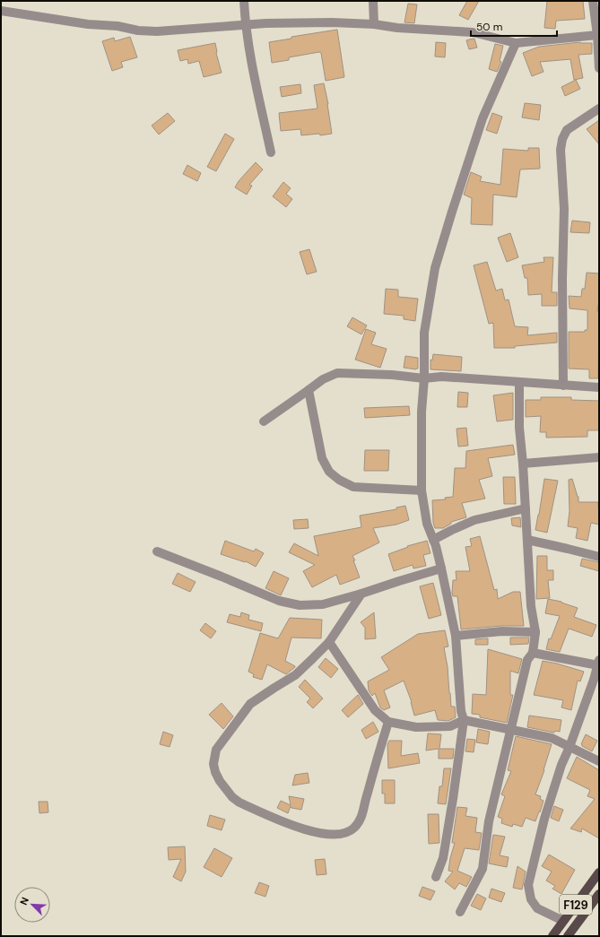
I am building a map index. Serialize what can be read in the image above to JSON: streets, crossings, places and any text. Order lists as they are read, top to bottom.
{
  "streets": {
    "main road": ["F129"]
  },
  "scale_bar": "50 m",
  "north": "top left"
}
